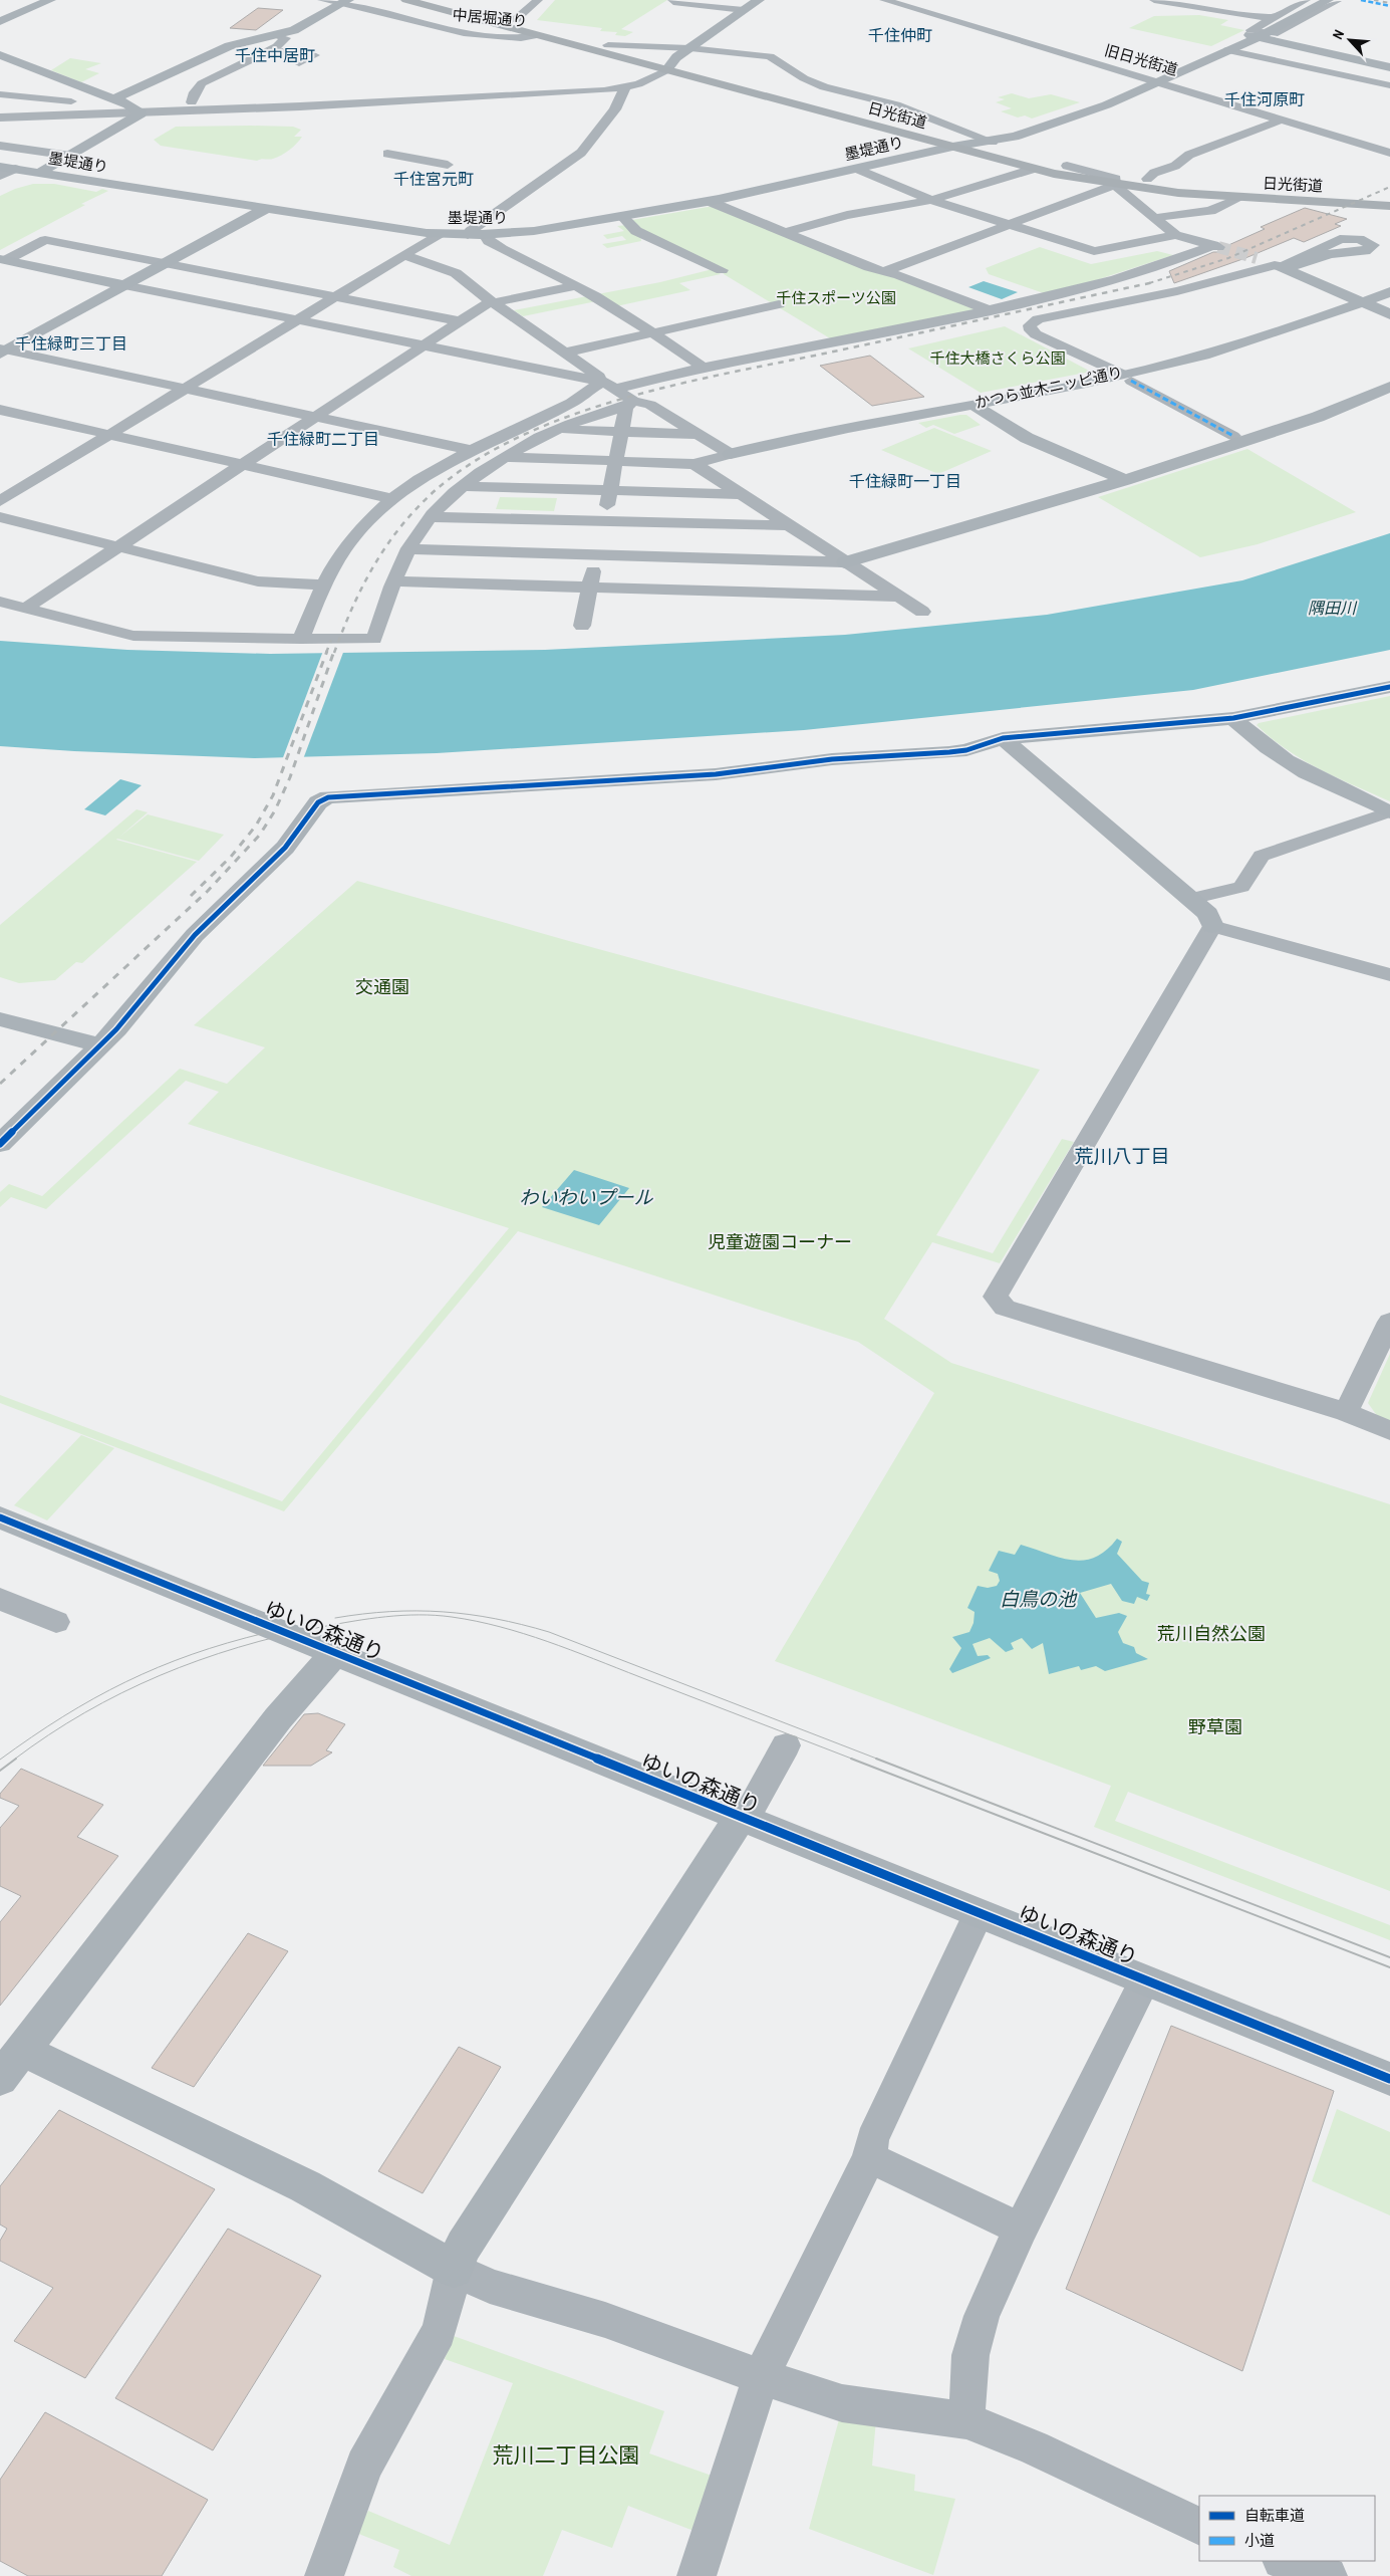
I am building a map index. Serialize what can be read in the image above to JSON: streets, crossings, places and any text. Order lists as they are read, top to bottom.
{
  "streets": {
    "highway": ["日光街道"],
    "street": [
      "中居堀通り",
      "旧日光街道",
      "墨堤通り",
      "かつら並木ニッピ通り",
      "ゆいの森通り"
    ]
  },
  "crossings": [
    ["中居堀通り", "日光街道"],
    ["旧日光街道", "墨堤通り"],
    ["日光街道", "墨堤通り"]
  ],
  "districts": [
    "千住仲町",
    "千住中居町",
    "千住河原町",
    "千住宮元町",
    "千住緑町三丁目",
    "千住緑町二丁目",
    "千住緑町一丁目",
    "荒川八丁目"
  ],
  "water": ["隅田川", "わいわいプール", "白鳥の池"],
  "parks": [
    "千住スポーツ公園",
    "千住大橋さくら公園",
    "交通園",
    "児童遊園コーナー",
    "荒川自然公園",
    "野草園",
    "荒川二丁目公園"
  ],
  "legend": ["自転車道", "小道"],
  "north": "top left"
}
